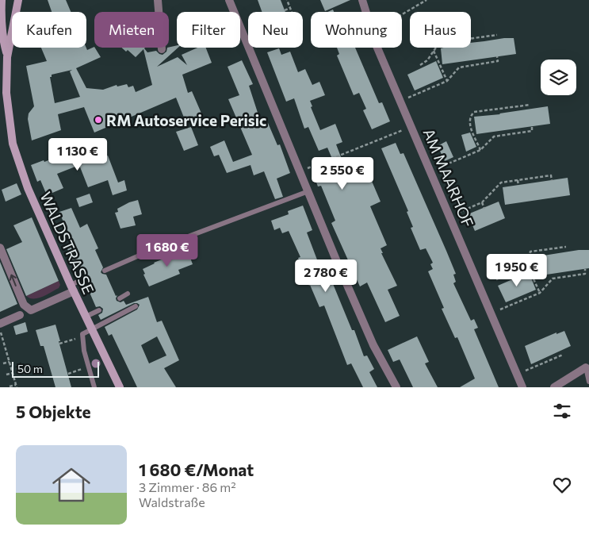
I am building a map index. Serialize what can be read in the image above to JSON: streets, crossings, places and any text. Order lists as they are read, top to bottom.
{
  "streets": {
    "main road": ["WALDSTRASSE"],
    "street": ["AM MAARHOF"]
  },
  "places": ["RM Autoservice Perisic"],
  "scale_bar": "50 m",
  "page": {
    "chip": [
      "Kaufen",
      "Mieten",
      "Filter",
      "Neu",
      "Wohnung",
      "Haus"
    ],
    "price": [
      "1 130 €",
      "2 550 €",
      "1 680 €",
      "1 950 €",
      "2 780 €"
    ],
    "scale": "50 m",
    "heading": "5 Objekte",
    "list": [
      {
        "name": "1 680 €/Monat",
        "note": "3 Zimmer · 86 m² · Waldstraße"
      }
    ]
  }
}
